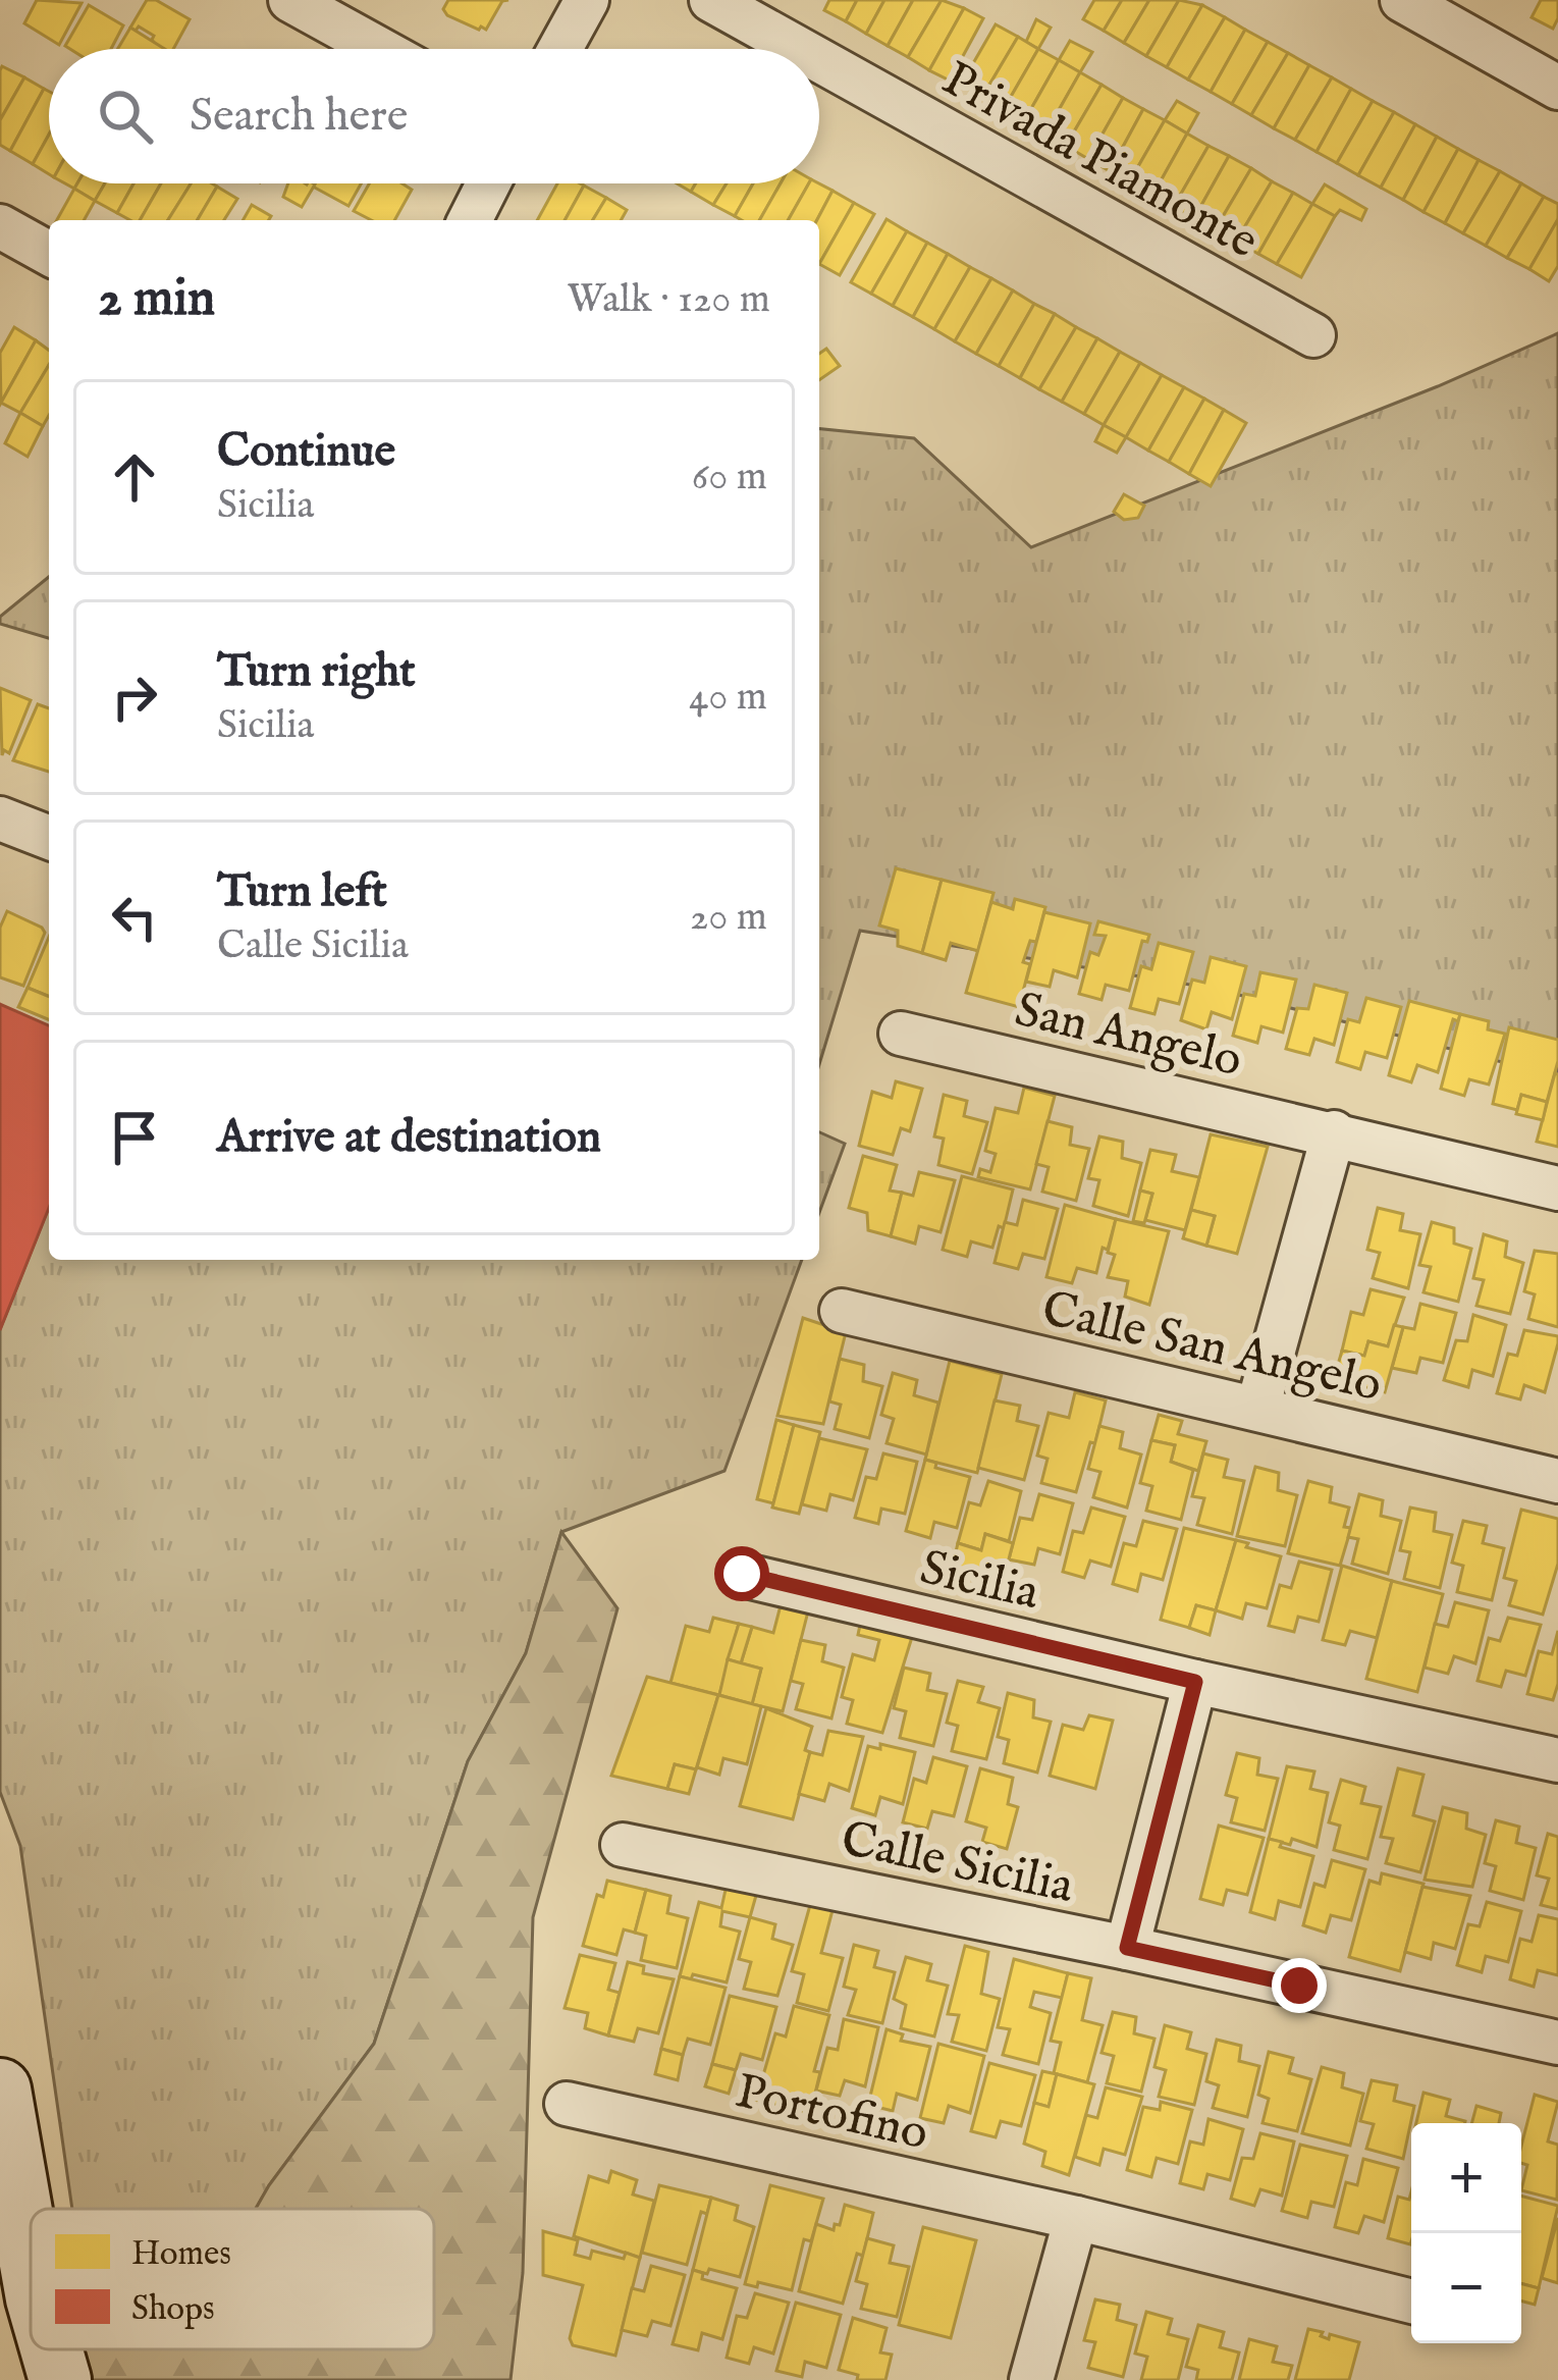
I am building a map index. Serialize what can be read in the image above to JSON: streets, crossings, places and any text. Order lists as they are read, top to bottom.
{
  "streets": {
    "street": [
      "Privada Piamonte",
      "San Angelo",
      "Calle San Angelo",
      "Sicilia",
      "Calle Sicilia",
      "Portofino"
    ]
  },
  "legend": ["Homes", "Shops"],
  "page": {
    "search": "Search here",
    "heading": ["2 min", "Walk · 120 m"],
    "list": [
      ["Continue", "Sicilia", "60 m"],
      ["Turn right", "Sicilia", "40 m"],
      ["Turn left", "Calle Sicilia", "20 m"],
      "Arrive at destination"
    ],
    "map_buttons": ["+", "−"]
  }
}
